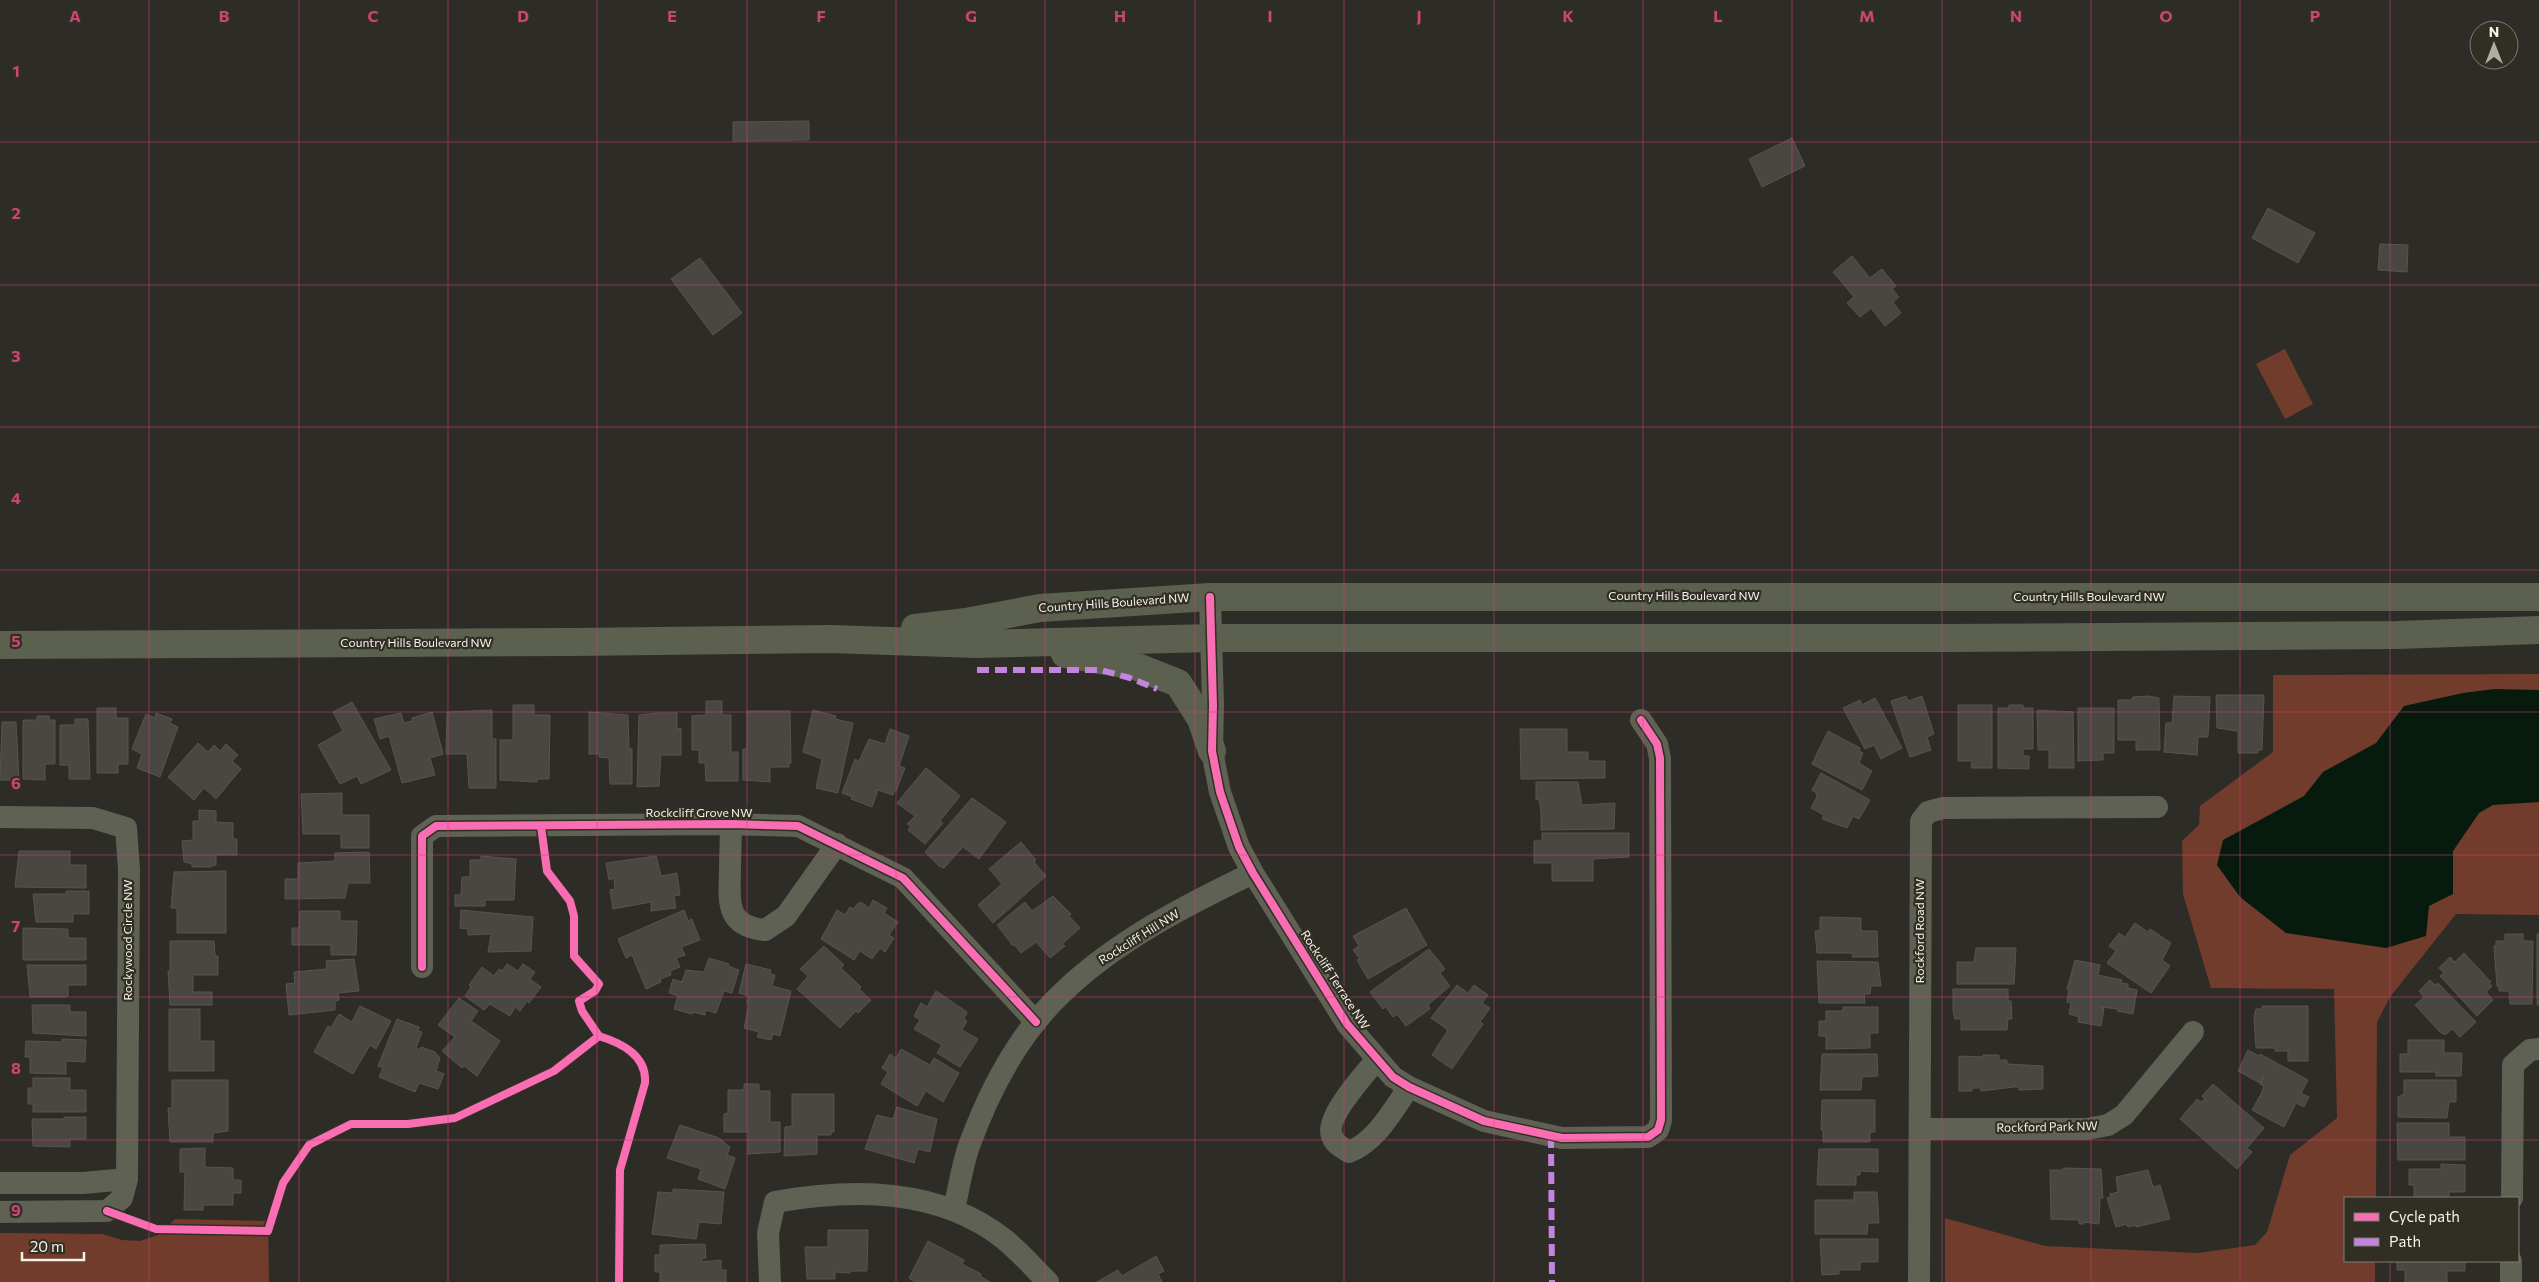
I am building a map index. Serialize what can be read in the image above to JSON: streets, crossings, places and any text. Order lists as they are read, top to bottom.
{
  "streets": {
    "main road": ["Country Hills Boulevard NW"],
    "street": [
      "Rockcliff Grove NW",
      "Rockford Road NW",
      "Rockcliff Hill NW",
      "Rockywood Circle NW",
      "Rockcliff Terrace NW",
      "Rockford Park NW"
    ]
  },
  "crossings": [
    ["Country Hills Boulevard NW", "Rockcliff Terrace NW"],
    ["Rockcliff Grove NW", "Rockcliff Hill NW"],
    ["Rockford Road NW", "Rockford Park NW"],
    ["Rockcliff Hill NW", "Rockcliff Terrace NW"]
  ],
  "legend": ["Cycle path", "Path"],
  "scale_bar": "20 m",
  "north": "top",
  "grid": {
    "columns": [
      "A",
      "B",
      "C",
      "D",
      "E",
      "F",
      "G",
      "H",
      "I",
      "J",
      "K",
      "L",
      "M",
      "N",
      "O",
      "P"
    ],
    "rows": [
      "1",
      "2",
      "3",
      "4",
      "5",
      "6",
      "7",
      "8",
      "9"
    ]
  }
}
